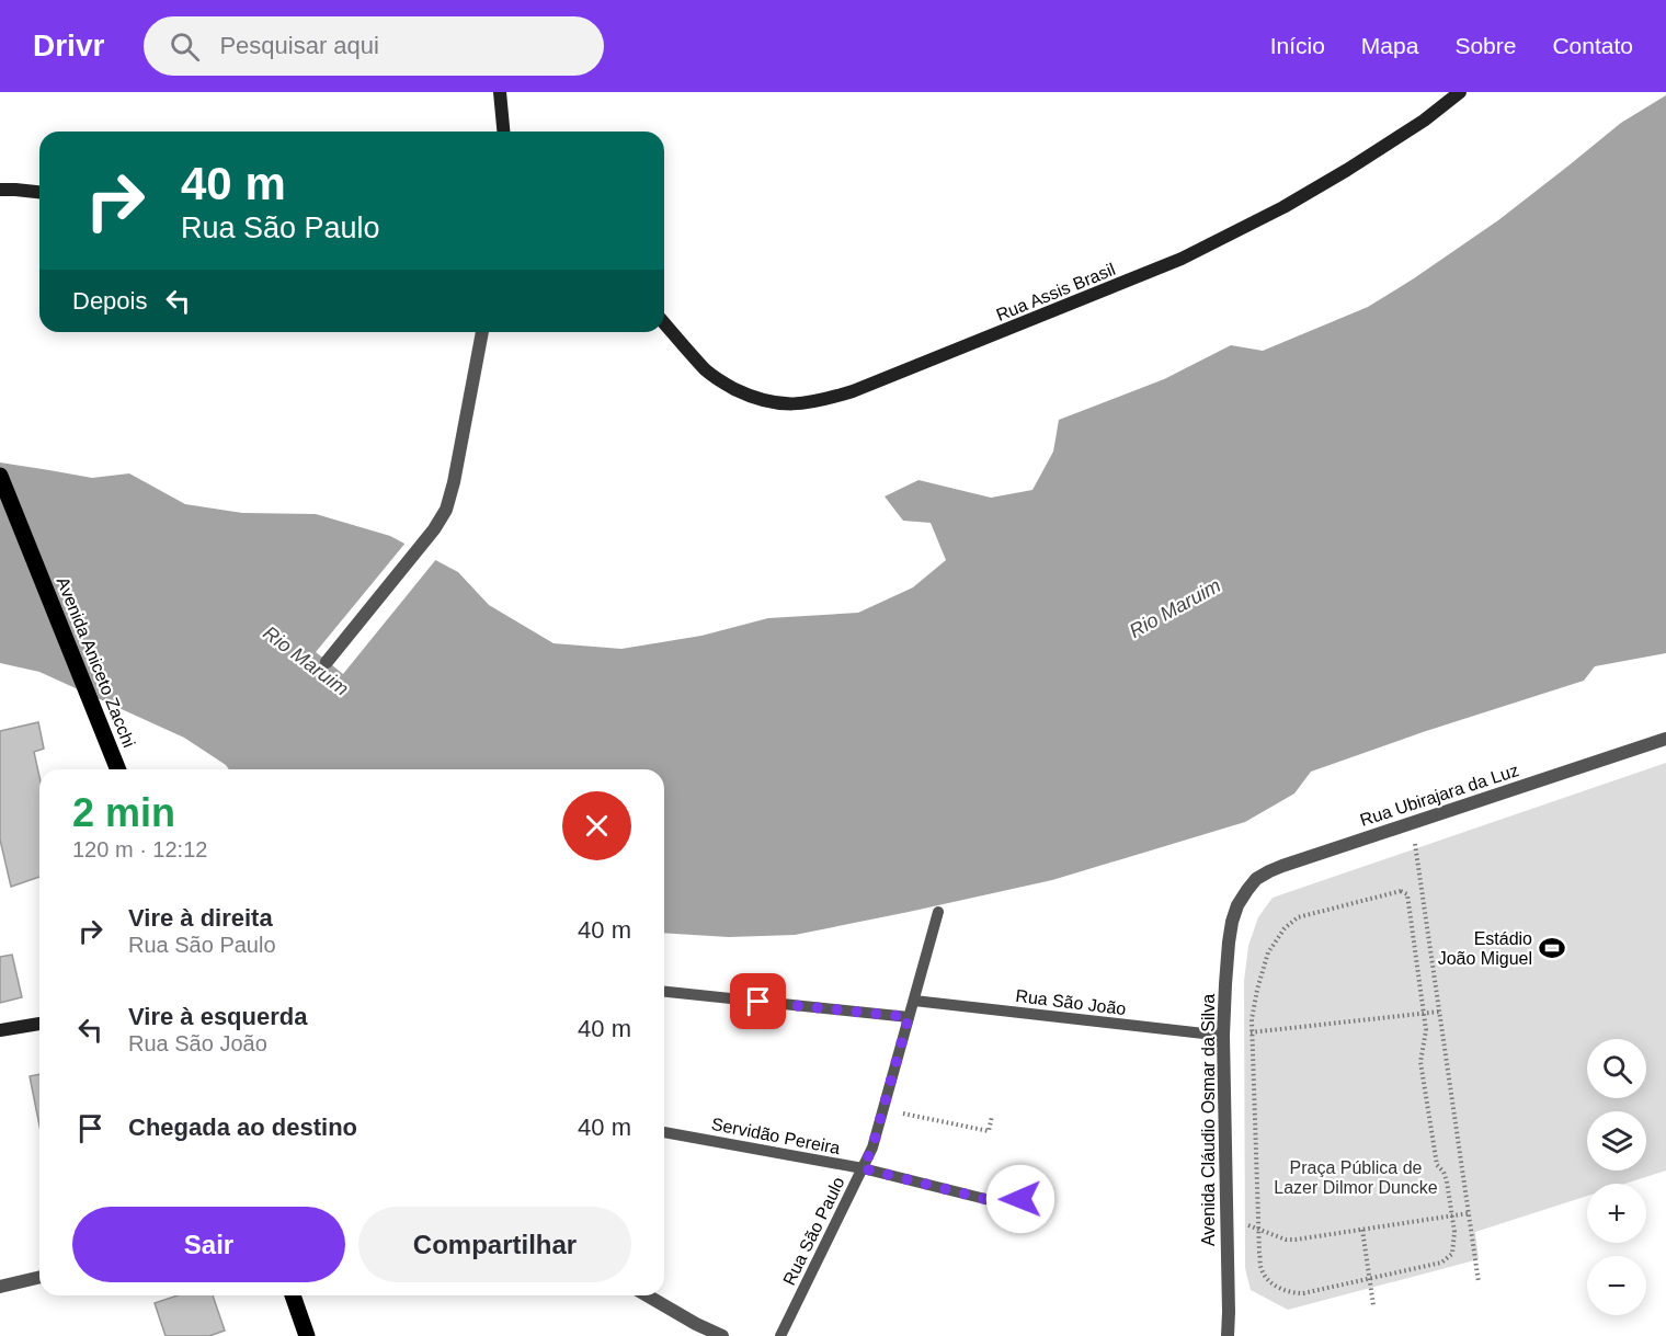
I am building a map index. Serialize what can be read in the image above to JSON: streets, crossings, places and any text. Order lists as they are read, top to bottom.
{
  "streets": {
    "main road": ["Avenida Aniceto Zacchi"],
    "street": ["Rua Assis Brasil", "Rua Ubirajara da Luz", "Avenida Cláudio Osmar da Silva"],
    "lane": ["Rua São João", "Servidão Pereira", "Rua São Paulo"]
  },
  "crossings": [
    ["Rua Ubirajara da Luz", "Avenida Cláudio Osmar da Silva"],
    ["Rua São João", "Avenida Cláudio Osmar da Silva"],
    ["Rua São João", "Rua São Paulo"],
    ["Servidão Pereira", "Rua São Paulo"]
  ],
  "water": ["Rio Maruim"],
  "parks": ["Praça Pública de Lazer Dilmor Duncke"],
  "places": {
    "sports": ["Estádio João Miguel"]
  },
  "page": {
    "header": "Drivr",
    "search": "Pesquisar aqui",
    "nav": [
      "Início",
      "Mapa",
      "Sobre",
      "Contato"
    ],
    "turn": ["40 m", "Rua São Paulo"],
    "then": "Depois",
    "heading": ["2 min", "120 m · 12:12"],
    "list": [
      {
        "name": "Vire à direita",
        "note": "Rua São Paulo",
        "value": "40 m"
      },
      {
        "name": "Vire à esquerda",
        "note": "Rua São João",
        "value": "40 m"
      },
      {
        "name": "Chegada ao destino",
        "value": "40 m"
      }
    ],
    "map_buttons": ["+", "−"],
    "buttons": ["Sair", "Compartilhar"]
  }
}
